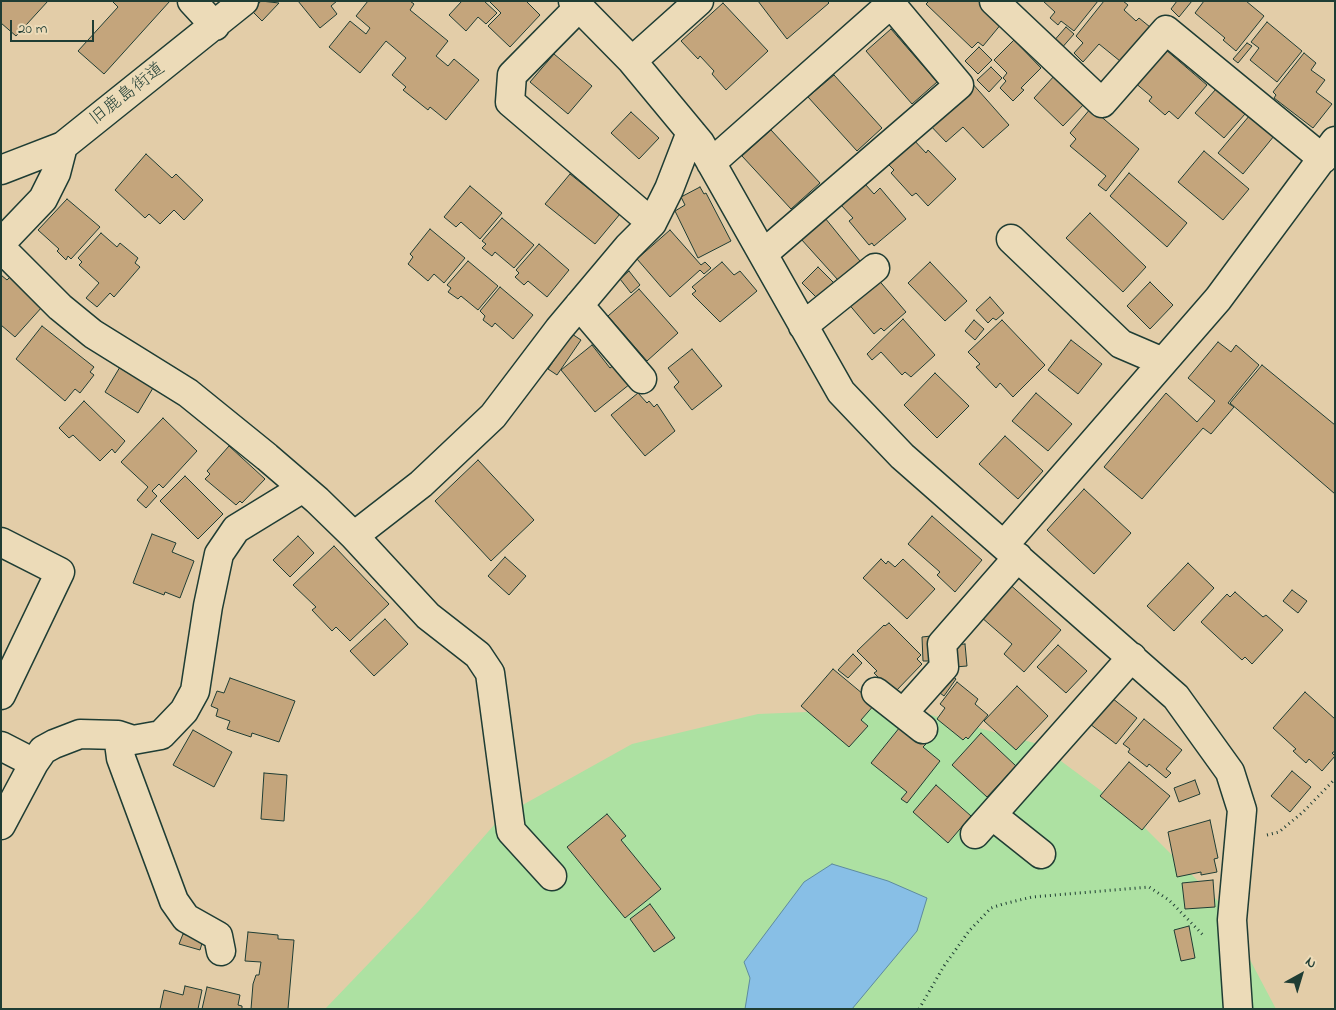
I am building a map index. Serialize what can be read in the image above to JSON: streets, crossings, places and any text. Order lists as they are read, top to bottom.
{
  "streets": {
    "street": ["旧鹿島街道"]
  },
  "scale_bar": "20 m",
  "north": "top right"
}
